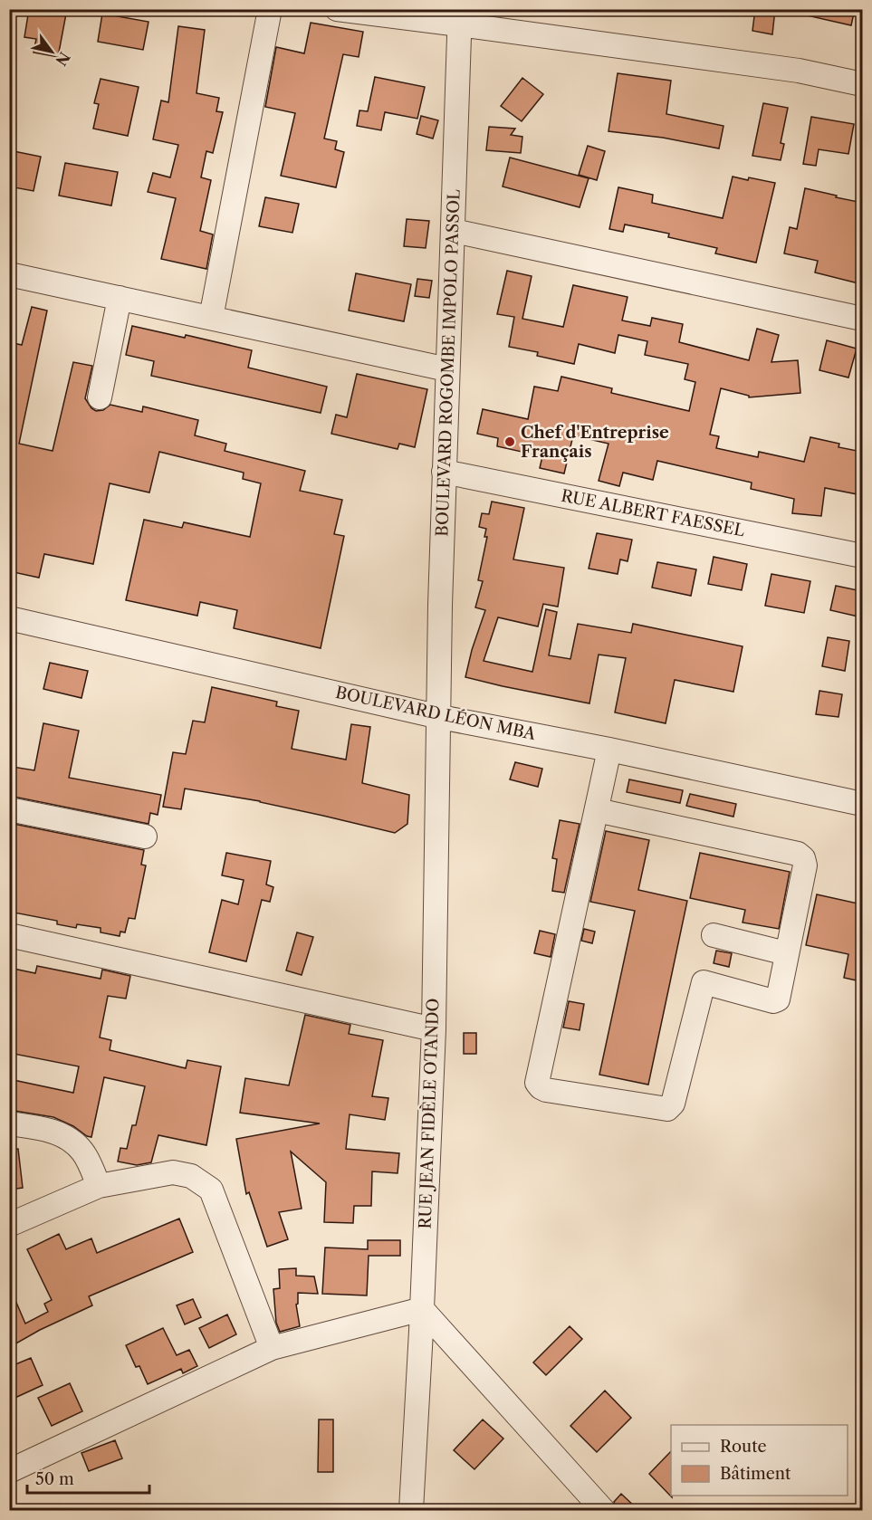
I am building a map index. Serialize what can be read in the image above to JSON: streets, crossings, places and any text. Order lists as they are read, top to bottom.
{
  "streets": {
    "street": [
      "BOULEVARD ROGOMBE IMPOLO PASSOL",
      "RUE ALBERT FAESSEL",
      "BOULEVARD LÉON MBA",
      "RUE JEAN FIDÈLE OTANDO"
    ]
  },
  "crossings": [
    ["BOULEVARD ROGOMBE IMPOLO PASSOL", "RUE ALBERT FAESSEL"],
    ["BOULEVARD ROGOMBE IMPOLO PASSOL", "BOULEVARD LÉON MBA"],
    ["BOULEVARD ROGOMBE IMPOLO PASSOL", "RUE JEAN FIDÈLE OTANDO"],
    ["BOULEVARD LÉON MBA", "RUE JEAN FIDÈLE OTANDO"]
  ],
  "places": ["Chef d'Entreprise Français"],
  "legend": ["Route", "Bâtiment"],
  "scale_bar": "50 m",
  "north": "bottom right"
}
